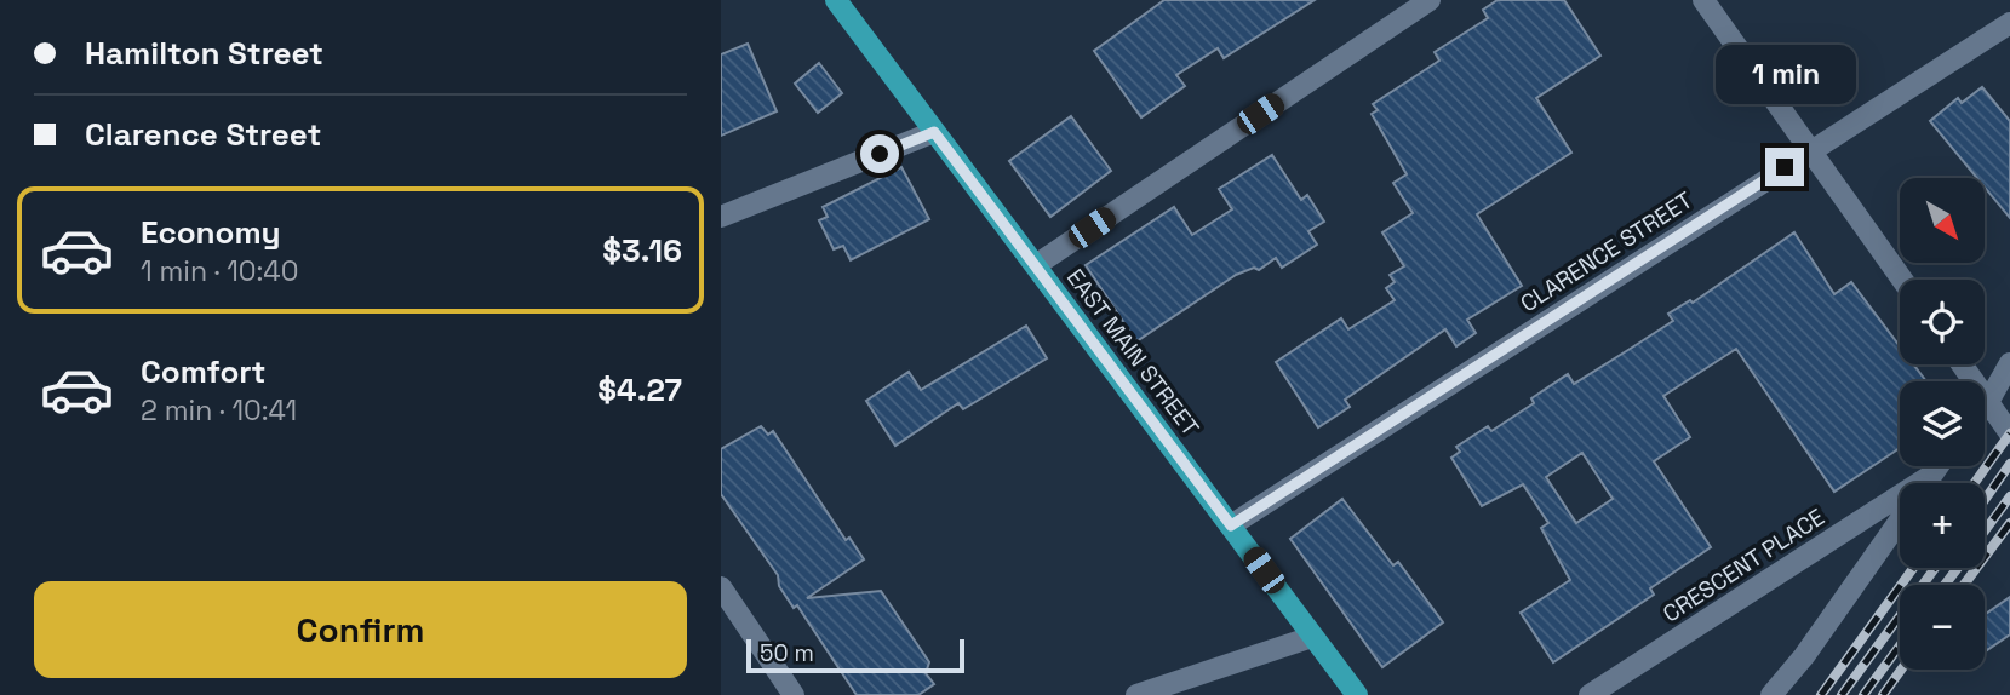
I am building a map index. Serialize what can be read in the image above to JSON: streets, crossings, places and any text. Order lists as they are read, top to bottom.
{
  "streets": {
    "main road": ["EAST MAIN STREET"],
    "street": ["CLARENCE STREET", "CRESCENT PLACE"]
  },
  "crossings": [
    ["CLARENCE STREET", "EAST MAIN STREET"]
  ],
  "scale_bar": "50 m",
  "north": "bottom right",
  "page": {
    "banner": ["Hamilton Street", "Clarence Street"],
    "bubble": "1 min",
    "map_buttons": ["+", "−"],
    "list": [
      {
        "name": "Economy",
        "note": "1 min · 10:40",
        "value": "$3.16"
      },
      {
        "name": "Comfort",
        "note": "2 min · 10:41",
        "value": "$4.27"
      }
    ],
    "buttons": "Confirm",
    "scale": "50 m"
  }
}
